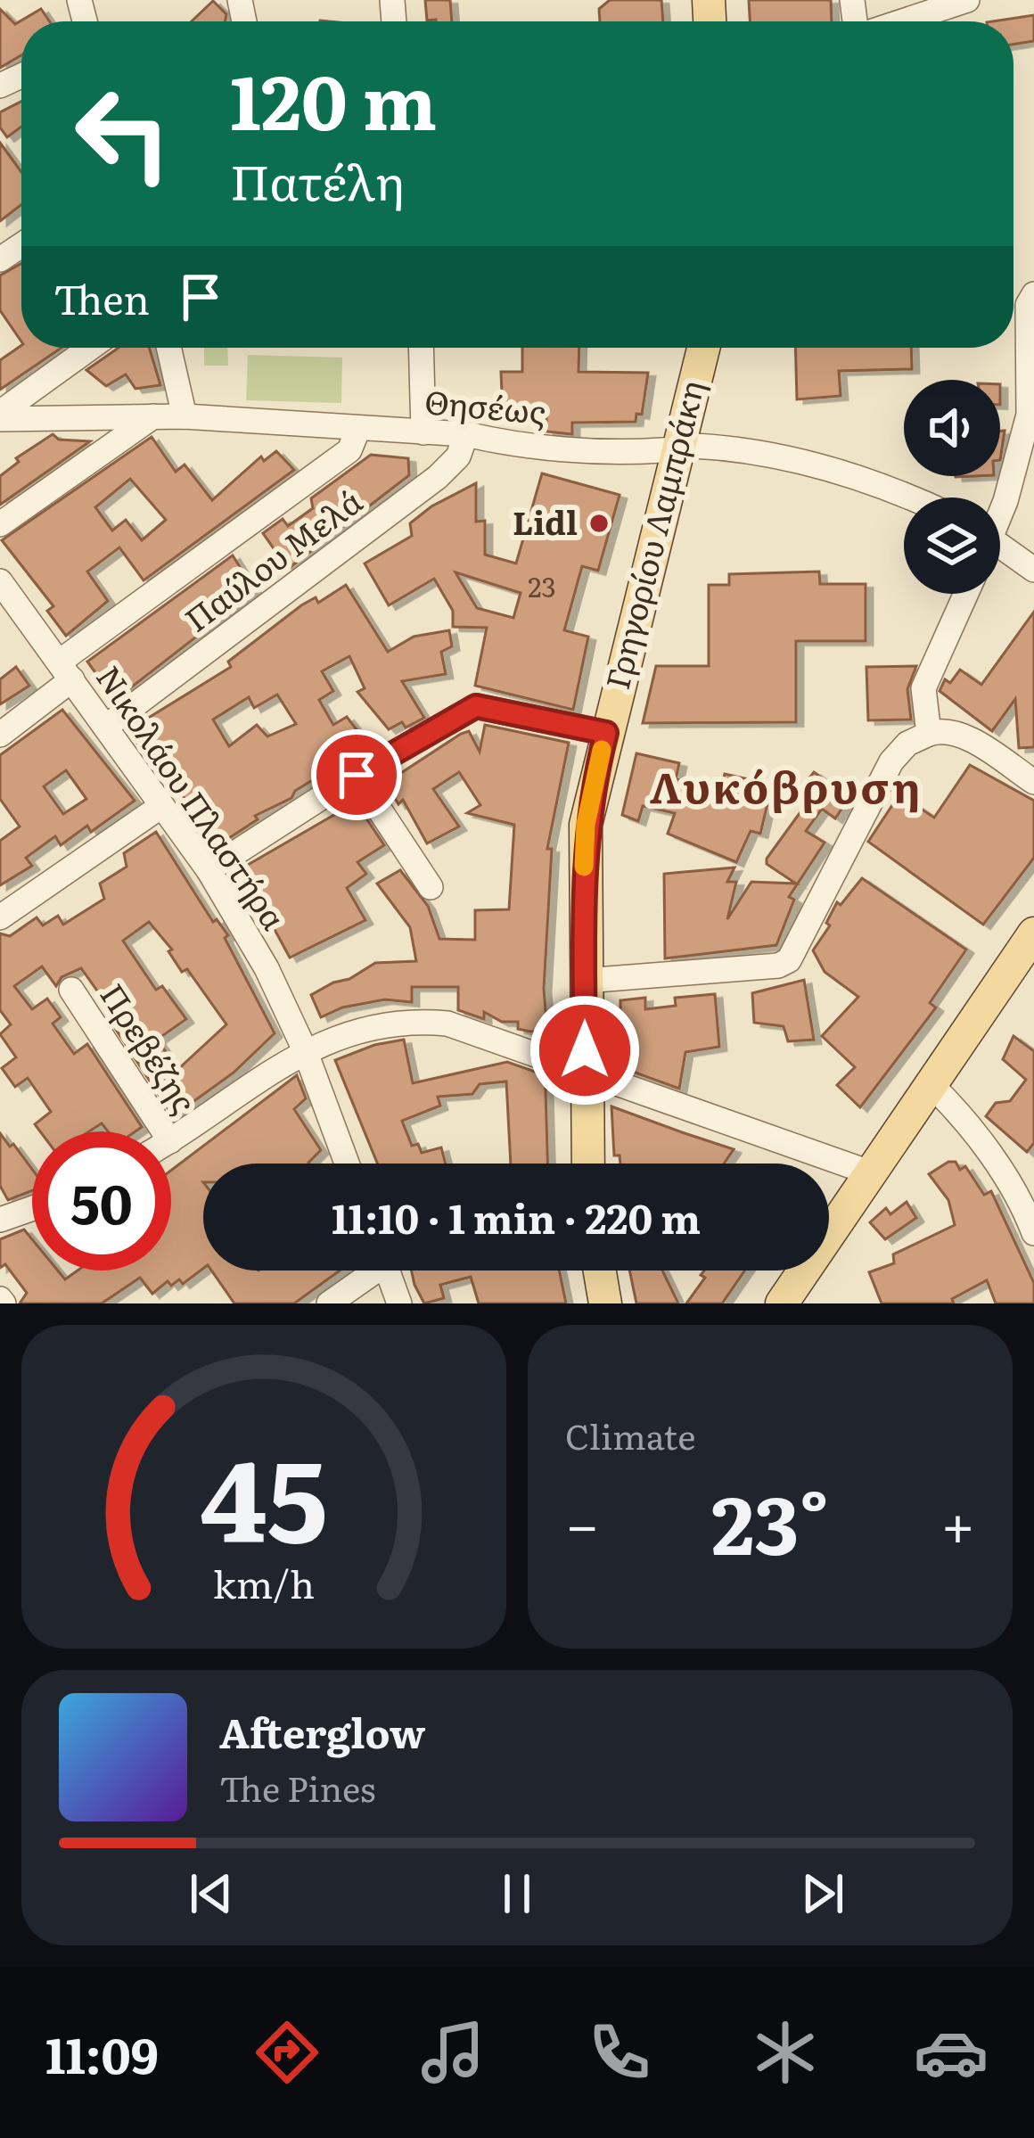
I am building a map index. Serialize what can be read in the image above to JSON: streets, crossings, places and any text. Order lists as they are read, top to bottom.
{
  "streets": {
    "main road": ["Γρηγορίου Λαμπράκη"],
    "street": [
      "Θησέως",
      "Παύλου Μελά",
      "Νικολάου Πλαστήρα",
      "Πρεβέζης"
    ]
  },
  "crossings": [
    ["Θησέως", "Γρηγορίου Λαμπράκη"],
    ["Θησέως", "Παύλου Μελά"],
    ["Παύλου Μελά", "Νικολάου Πλαστήρα"]
  ],
  "districts": ["Λυκόβρυση"],
  "places": ["Lidl"],
  "house_numbers": ["23"],
  "page": {
    "turn": ["120 m", "Πατέλη"],
    "then": "Then",
    "limit": "50",
    "trip": "11:10 · 1 min · 220 m",
    "tile": "Climate",
    "heat": ["−", "23°", "+"],
    "song": ["Afterglow", "The Pines"],
    "tabs": "11:09",
    "gauge": ["45", "km/h"]
  }
}
